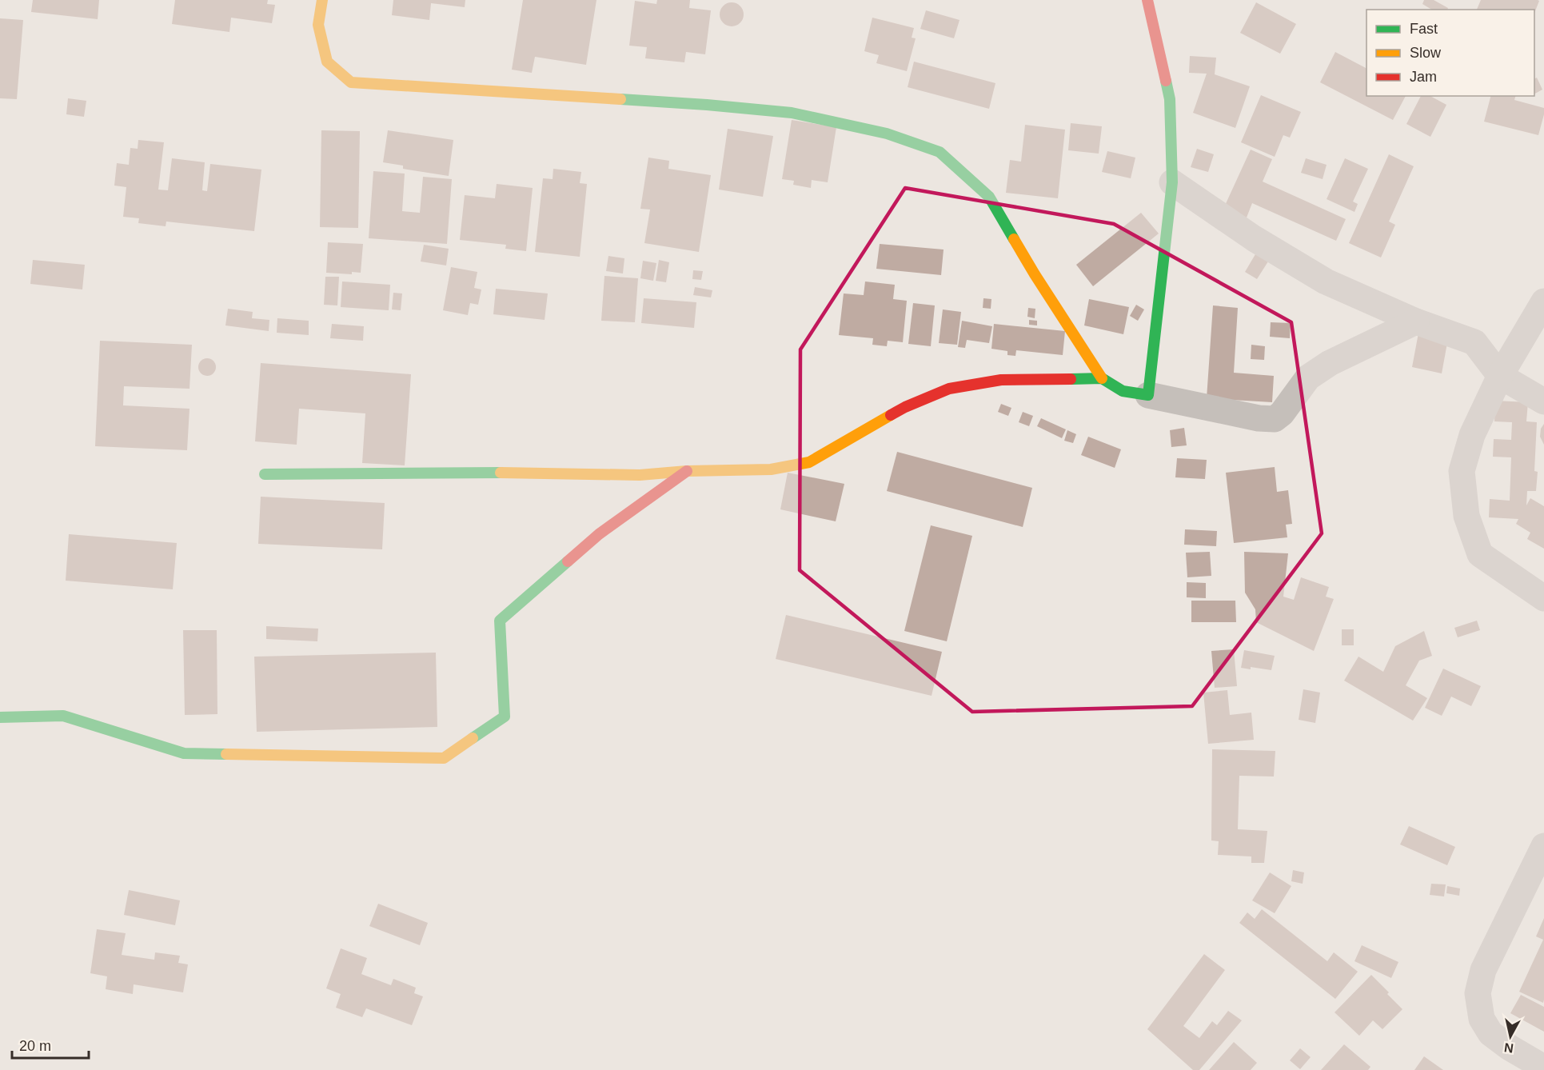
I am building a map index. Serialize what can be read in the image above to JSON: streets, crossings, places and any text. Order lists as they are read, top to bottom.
{
  "legend": ["Fast", "Slow", "Jam"],
  "scale_bar": "20 m",
  "north": "bottom"
}
